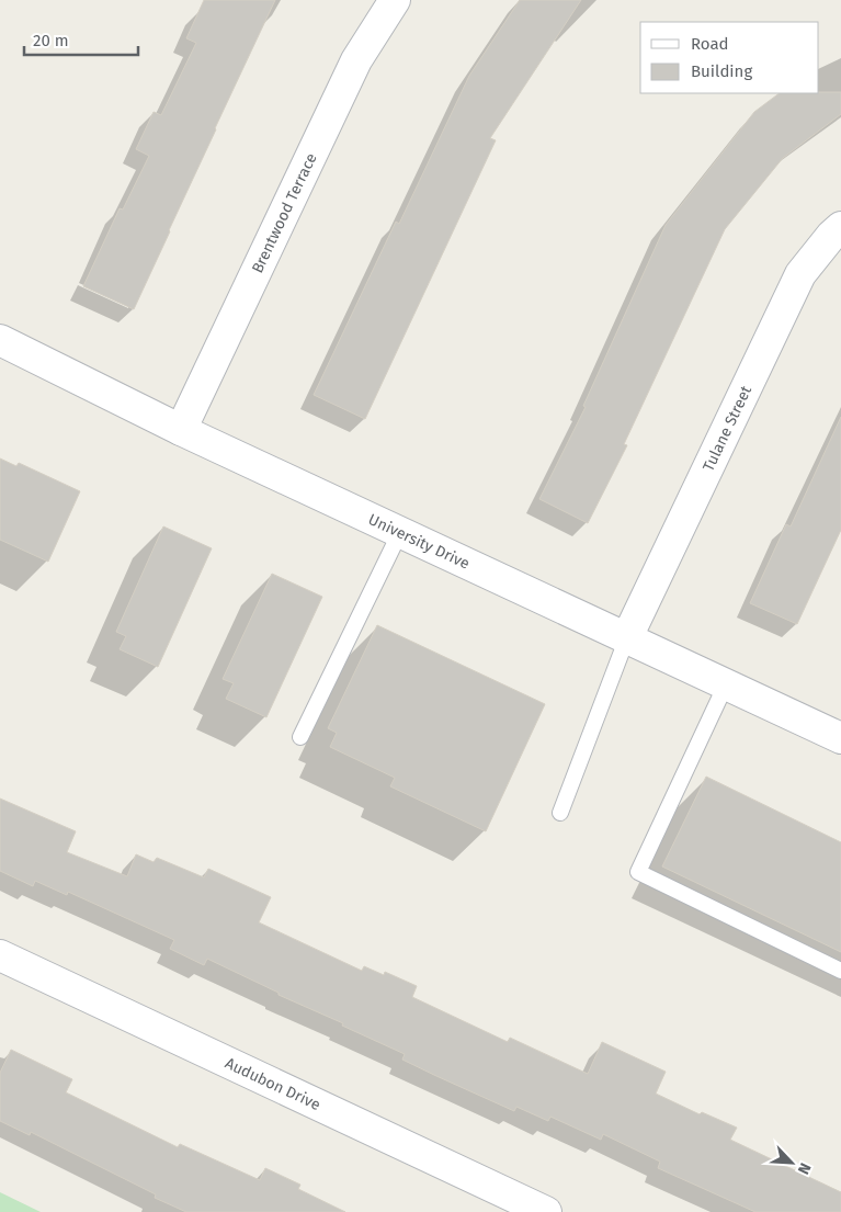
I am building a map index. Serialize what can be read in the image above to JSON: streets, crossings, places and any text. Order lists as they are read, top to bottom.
{
  "streets": {
    "street": [
      "Brentwood Terrace",
      "Tulane Street",
      "University Drive",
      "Audubon Drive"
    ]
  },
  "crossings": [
    ["Brentwood Terrace", "University Drive"],
    ["Tulane Street", "University Drive"]
  ],
  "legend": ["Road", "Building"],
  "scale_bar": "20 m",
  "north": "bottom right"
}
